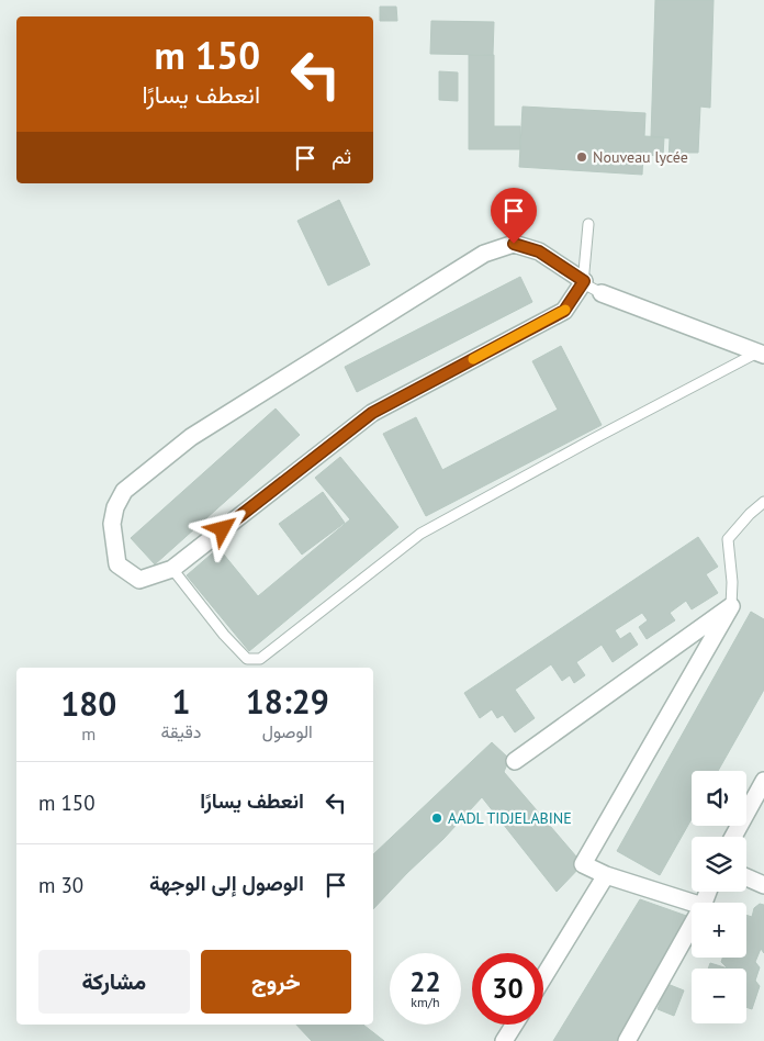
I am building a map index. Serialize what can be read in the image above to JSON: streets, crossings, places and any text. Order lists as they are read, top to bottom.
{
  "places": ["Nouveau lycée", "AADL TIDJELABINE"],
  "page": {
    "turn": ["150 m", "انعطف يسارًا"],
    "then": "ثم",
    "eta": [
      "18:29",
      "الوصول",
      "1",
      "دقيقة",
      "180",
      "m"
    ],
    "list": [
      {
        "name": "انعطف يسارًا",
        "value": "150 m"
      },
      {
        "name": "الوصول إلى الوجهة",
        "value": "30 m"
      }
    ],
    "map_buttons": ["+", "−"],
    "buttons": ["خروج", "مشاركة"],
    "speed": "22 km/h",
    "limit": "30"
  }
}
